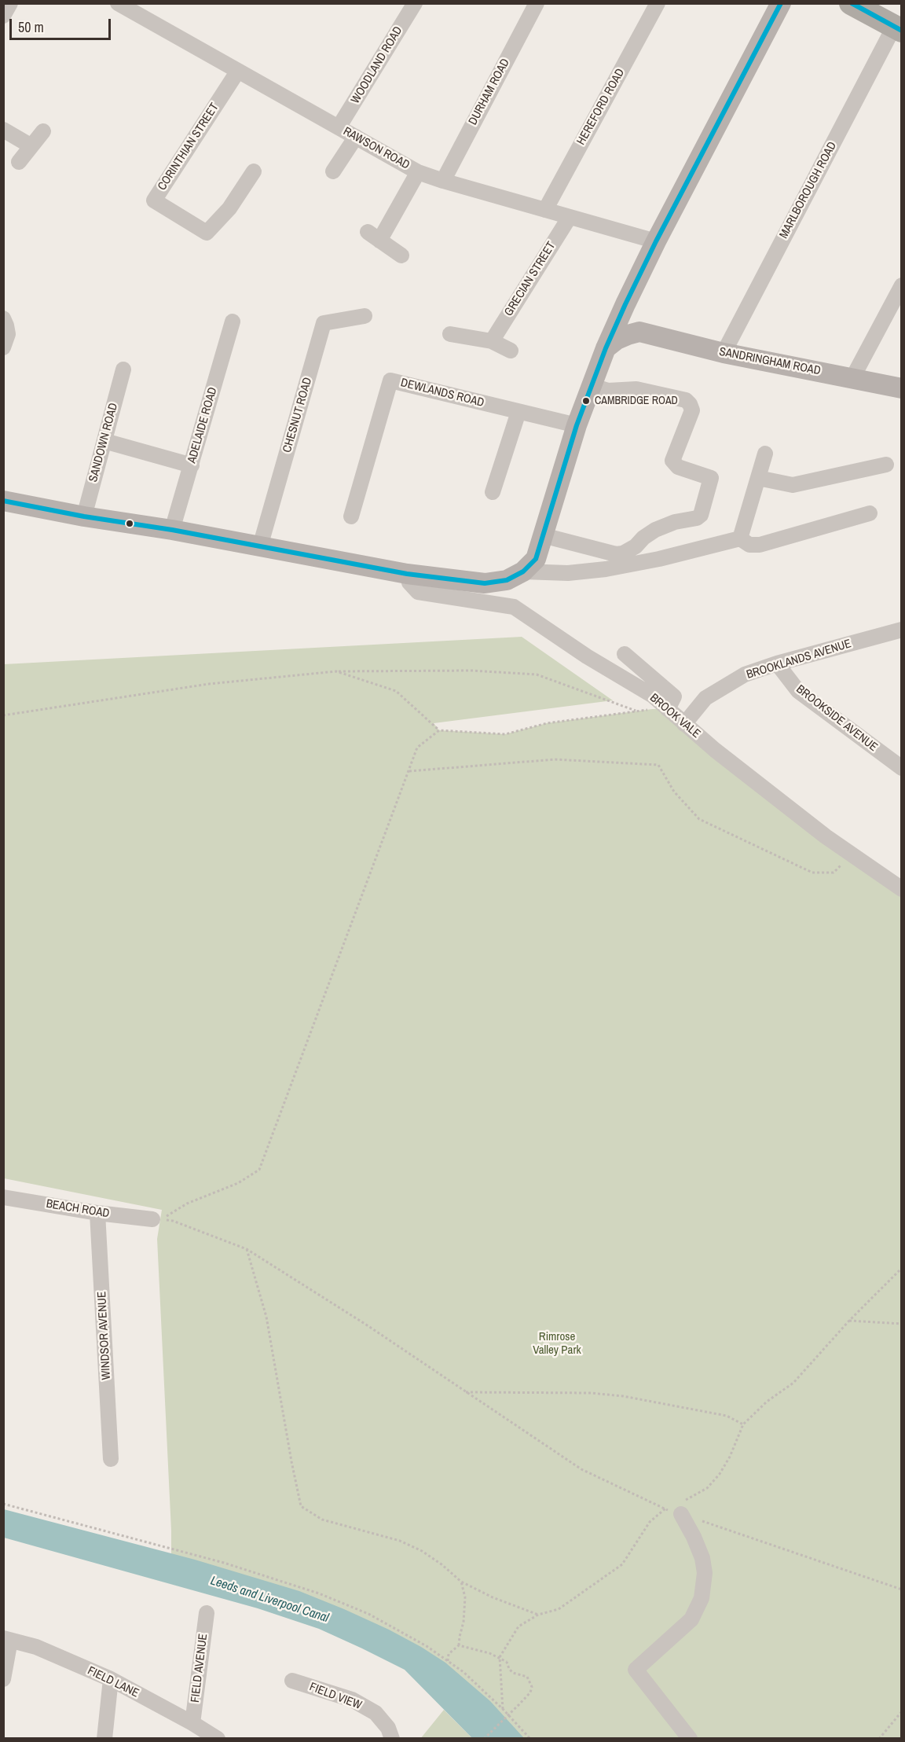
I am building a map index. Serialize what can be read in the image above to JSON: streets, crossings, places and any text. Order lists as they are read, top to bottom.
{
  "streets": {
    "main road": ["SANDRINGHAM ROAD"],
    "street": [
      "WOODLAND ROAD",
      "DURHAM ROAD",
      "HEREFORD ROAD",
      "CORINTHIAN STREET",
      "RAWSON ROAD",
      "MARLBOROUGH ROAD",
      "GRECIAN STREET",
      "DEWLANDS ROAD",
      "CHESNUT ROAD",
      "ADELAIDE ROAD",
      "SANDOWN ROAD",
      "BROOKLANDS AVENUE",
      "BROOK VALE",
      "BROOKSIDE AVENUE",
      "BEACH ROAD",
      "WINDSOR AVENUE",
      "FIELD AVENUE",
      "FIELD LANE",
      "FIELD VIEW"
    ]
  },
  "crossings": [
    ["WOODLAND ROAD", "RAWSON ROAD"],
    ["DURHAM ROAD", "RAWSON ROAD"],
    ["HEREFORD ROAD", "RAWSON ROAD"],
    ["CORINTHIAN STREET", "RAWSON ROAD"],
    ["RAWSON ROAD", "GRECIAN STREET"],
    ["MARLBOROUGH ROAD", "SANDRINGHAM ROAD"],
    ["BROOKLANDS AVENUE", "BROOK VALE"],
    ["BROOKLANDS AVENUE", "BROOKSIDE AVENUE"],
    ["BEACH ROAD", "WINDSOR AVENUE"],
    ["FIELD AVENUE", "FIELD LANE"]
  ],
  "water": ["Leeds and Liverpool Canal"],
  "parks": ["Rimrose Valley Park"],
  "places": ["CAMBRIDGE ROAD"],
  "scale_bar": "50 m"
}
